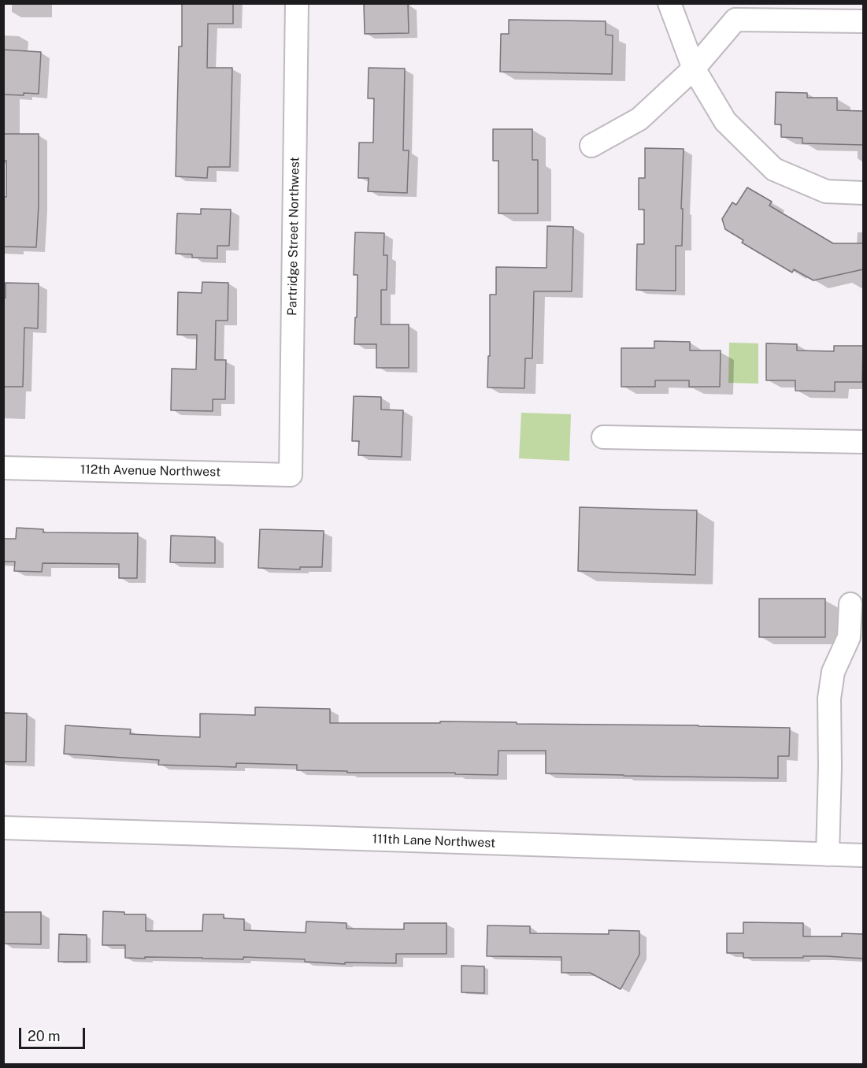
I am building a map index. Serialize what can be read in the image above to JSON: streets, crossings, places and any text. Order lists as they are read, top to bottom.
{
  "streets": {
    "street": ["Partridge Street Northwest", "112th Avenue Northwest", "111th Lane Northwest"]
  },
  "crossings": [
    ["Partridge Street Northwest", "112th Avenue Northwest"]
  ],
  "scale_bar": "20 m"
}
